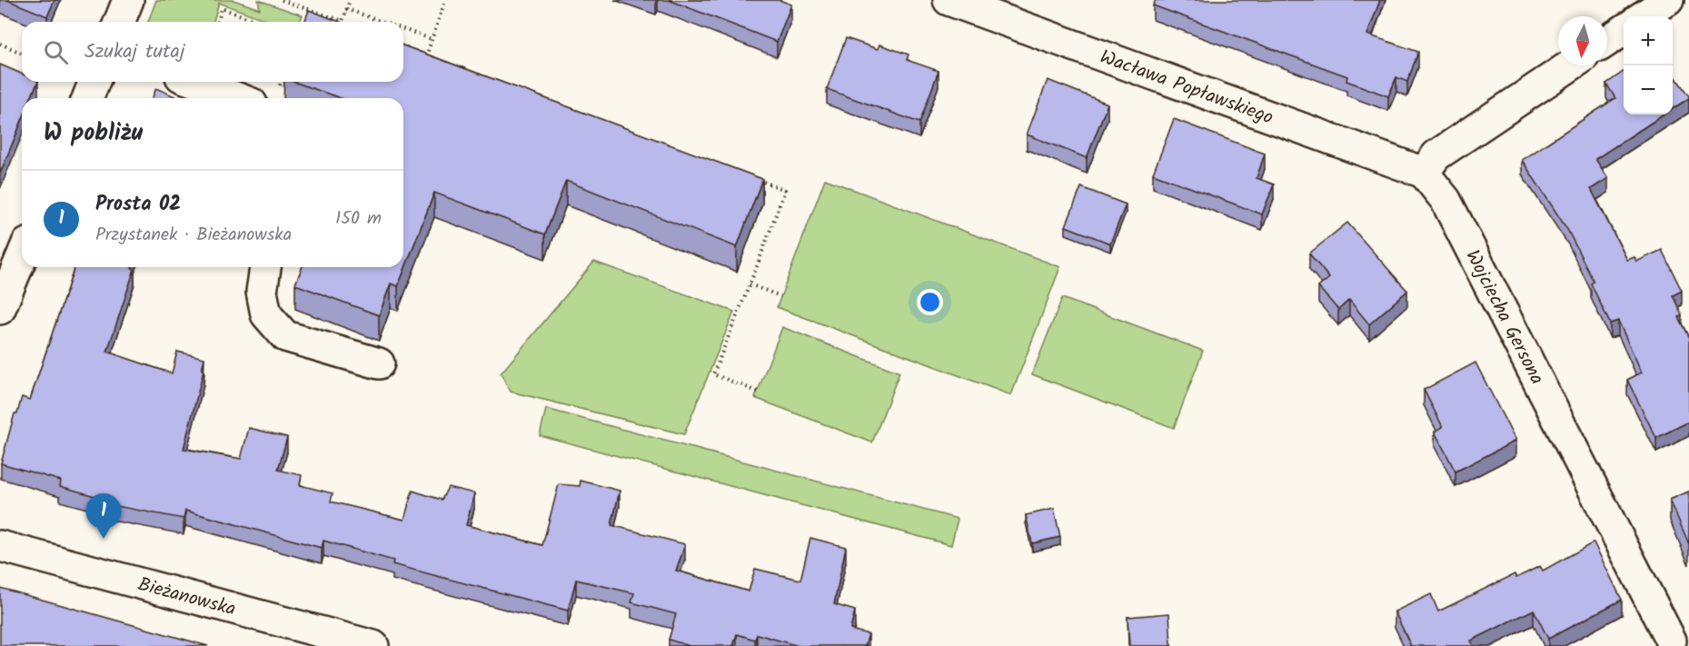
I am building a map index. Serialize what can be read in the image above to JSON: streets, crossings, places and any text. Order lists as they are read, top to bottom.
{
  "streets": {
    "street": ["Wacława Popławskiego", "Wojciecha Gersona", "Bieżanowska"]
  },
  "crossings": [
    ["Wacława Popławskiego", "Wojciecha Gersona"]
  ],
  "north": "bottom",
  "page": {
    "map_buttons": ["+", "−"],
    "search": "Szukaj tutaj",
    "heading": "W pobliżu",
    "list": [
      {
        "mark": "1",
        "name": "Prosta 02",
        "note": "Przystanek · Bieżanowska",
        "value": "150 m"
      }
    ],
    "pins": "1"
  }
}
